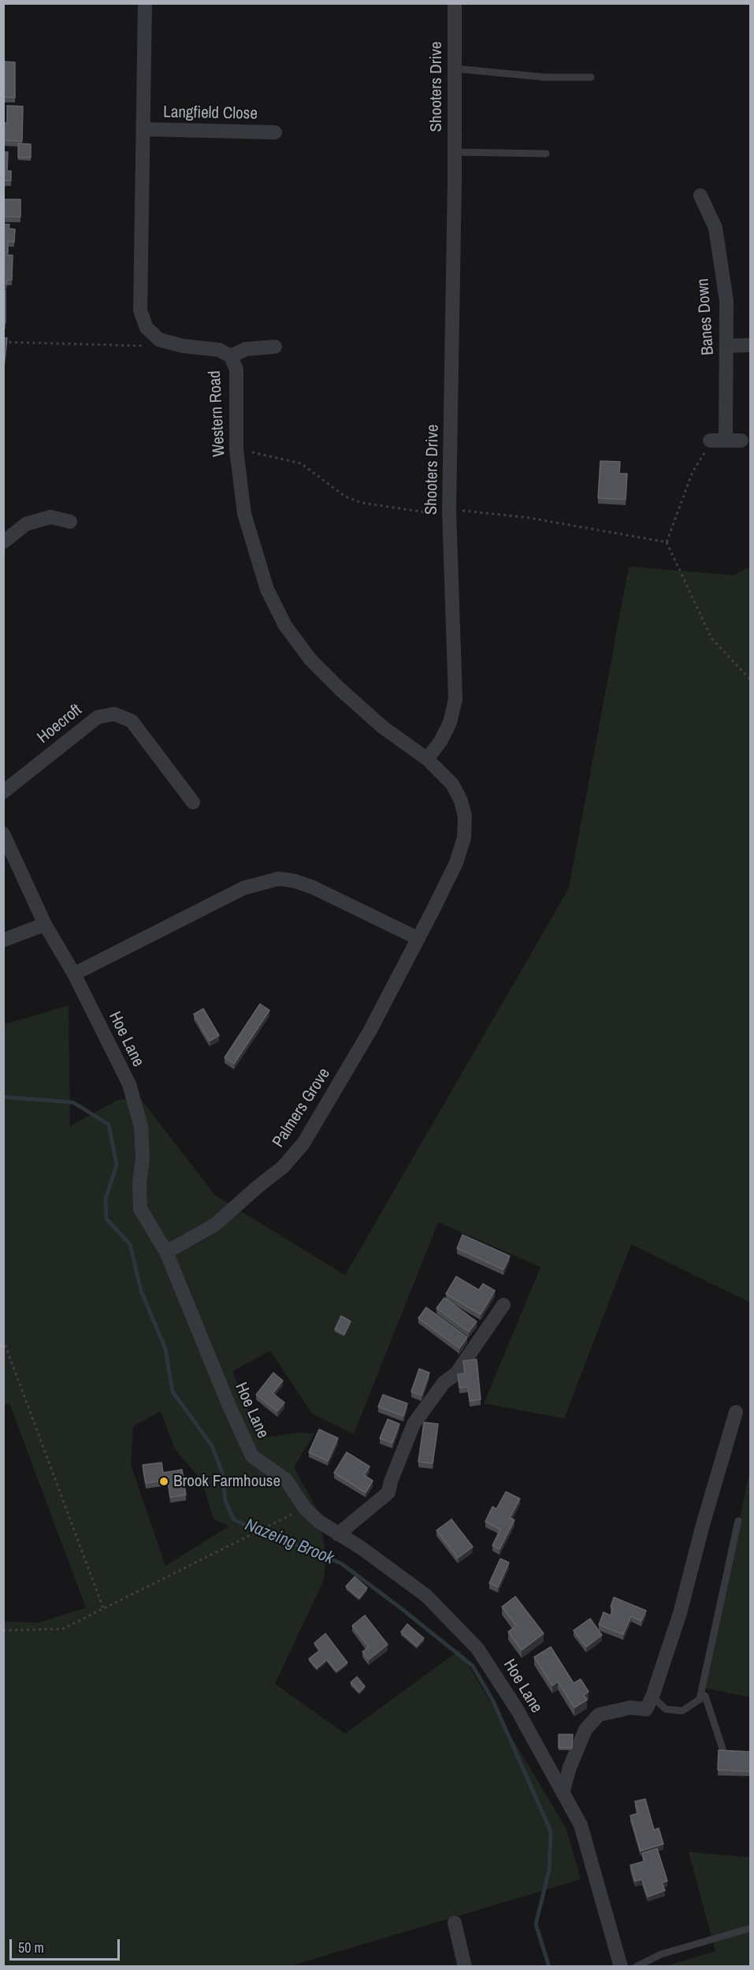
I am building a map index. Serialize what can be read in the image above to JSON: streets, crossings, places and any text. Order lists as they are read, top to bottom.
{
  "streets": {
    "street": [
      "Shooters Drive",
      "Langfield Close",
      "Banes Down",
      "Western Road",
      "Hoecroft",
      "Hoe Lane",
      "Palmers Grove"
    ]
  },
  "crossings": [
    ["Shooters Drive", "Western Road"],
    ["Shooters Drive", "Palmers Grove"],
    ["Western Road", "Palmers Grove"],
    ["Hoe Lane", "Palmers Grove"]
  ],
  "water": ["Nazeing Brook"],
  "places": ["Brook Farmhouse"],
  "scale_bar": "50 m"
}
